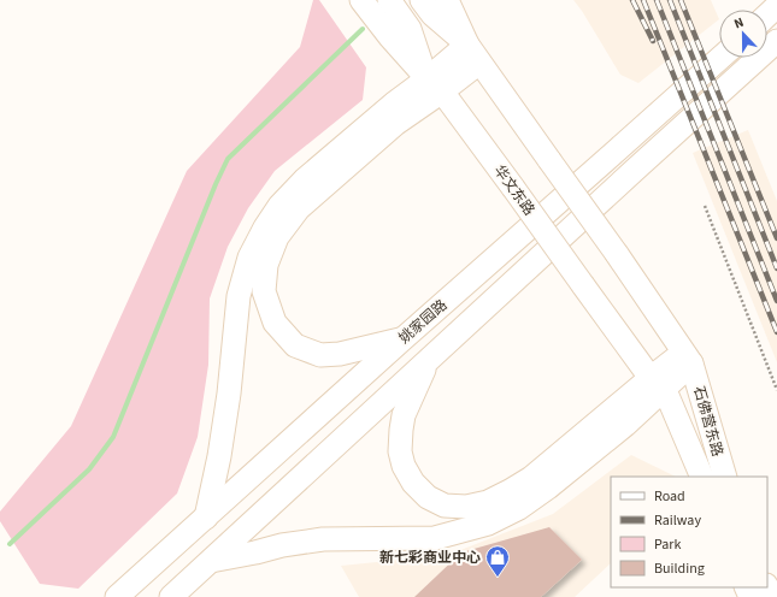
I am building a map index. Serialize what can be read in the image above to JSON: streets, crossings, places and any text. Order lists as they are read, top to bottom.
{
  "streets": {
    "main road": ["华文东路", "姚家园路", "石佛营东路"]
  },
  "crossings": [
    ["华文东路", "石佛营东路"]
  ],
  "places": {
    "shop": ["新七彩商业中心"]
  },
  "legend": [
    "Road",
    "Railway",
    "Park",
    "Building"
  ],
  "north": "top"
}
